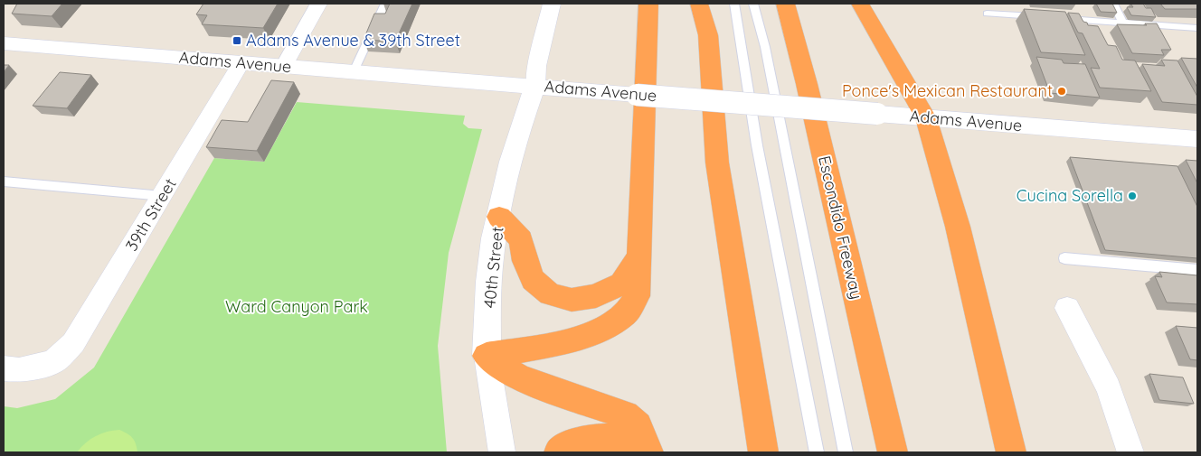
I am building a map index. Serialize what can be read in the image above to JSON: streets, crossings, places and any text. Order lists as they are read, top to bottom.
{
  "streets": {
    "highway": ["Escondido Freeway"],
    "main road": ["Adams Avenue", "40th Street"],
    "street": ["39th Street"]
  },
  "crossings": [
    ["Adams Avenue", "39th Street"],
    ["Adams Avenue", "40th Street"]
  ],
  "parks": ["Ward Canyon Park"],
  "places": {
    "transit": ["Adams Avenue & 39th Street"],
    "other": ["Ponce's Mexican Restaurant", "Cucina Sorella"]
  }
}
